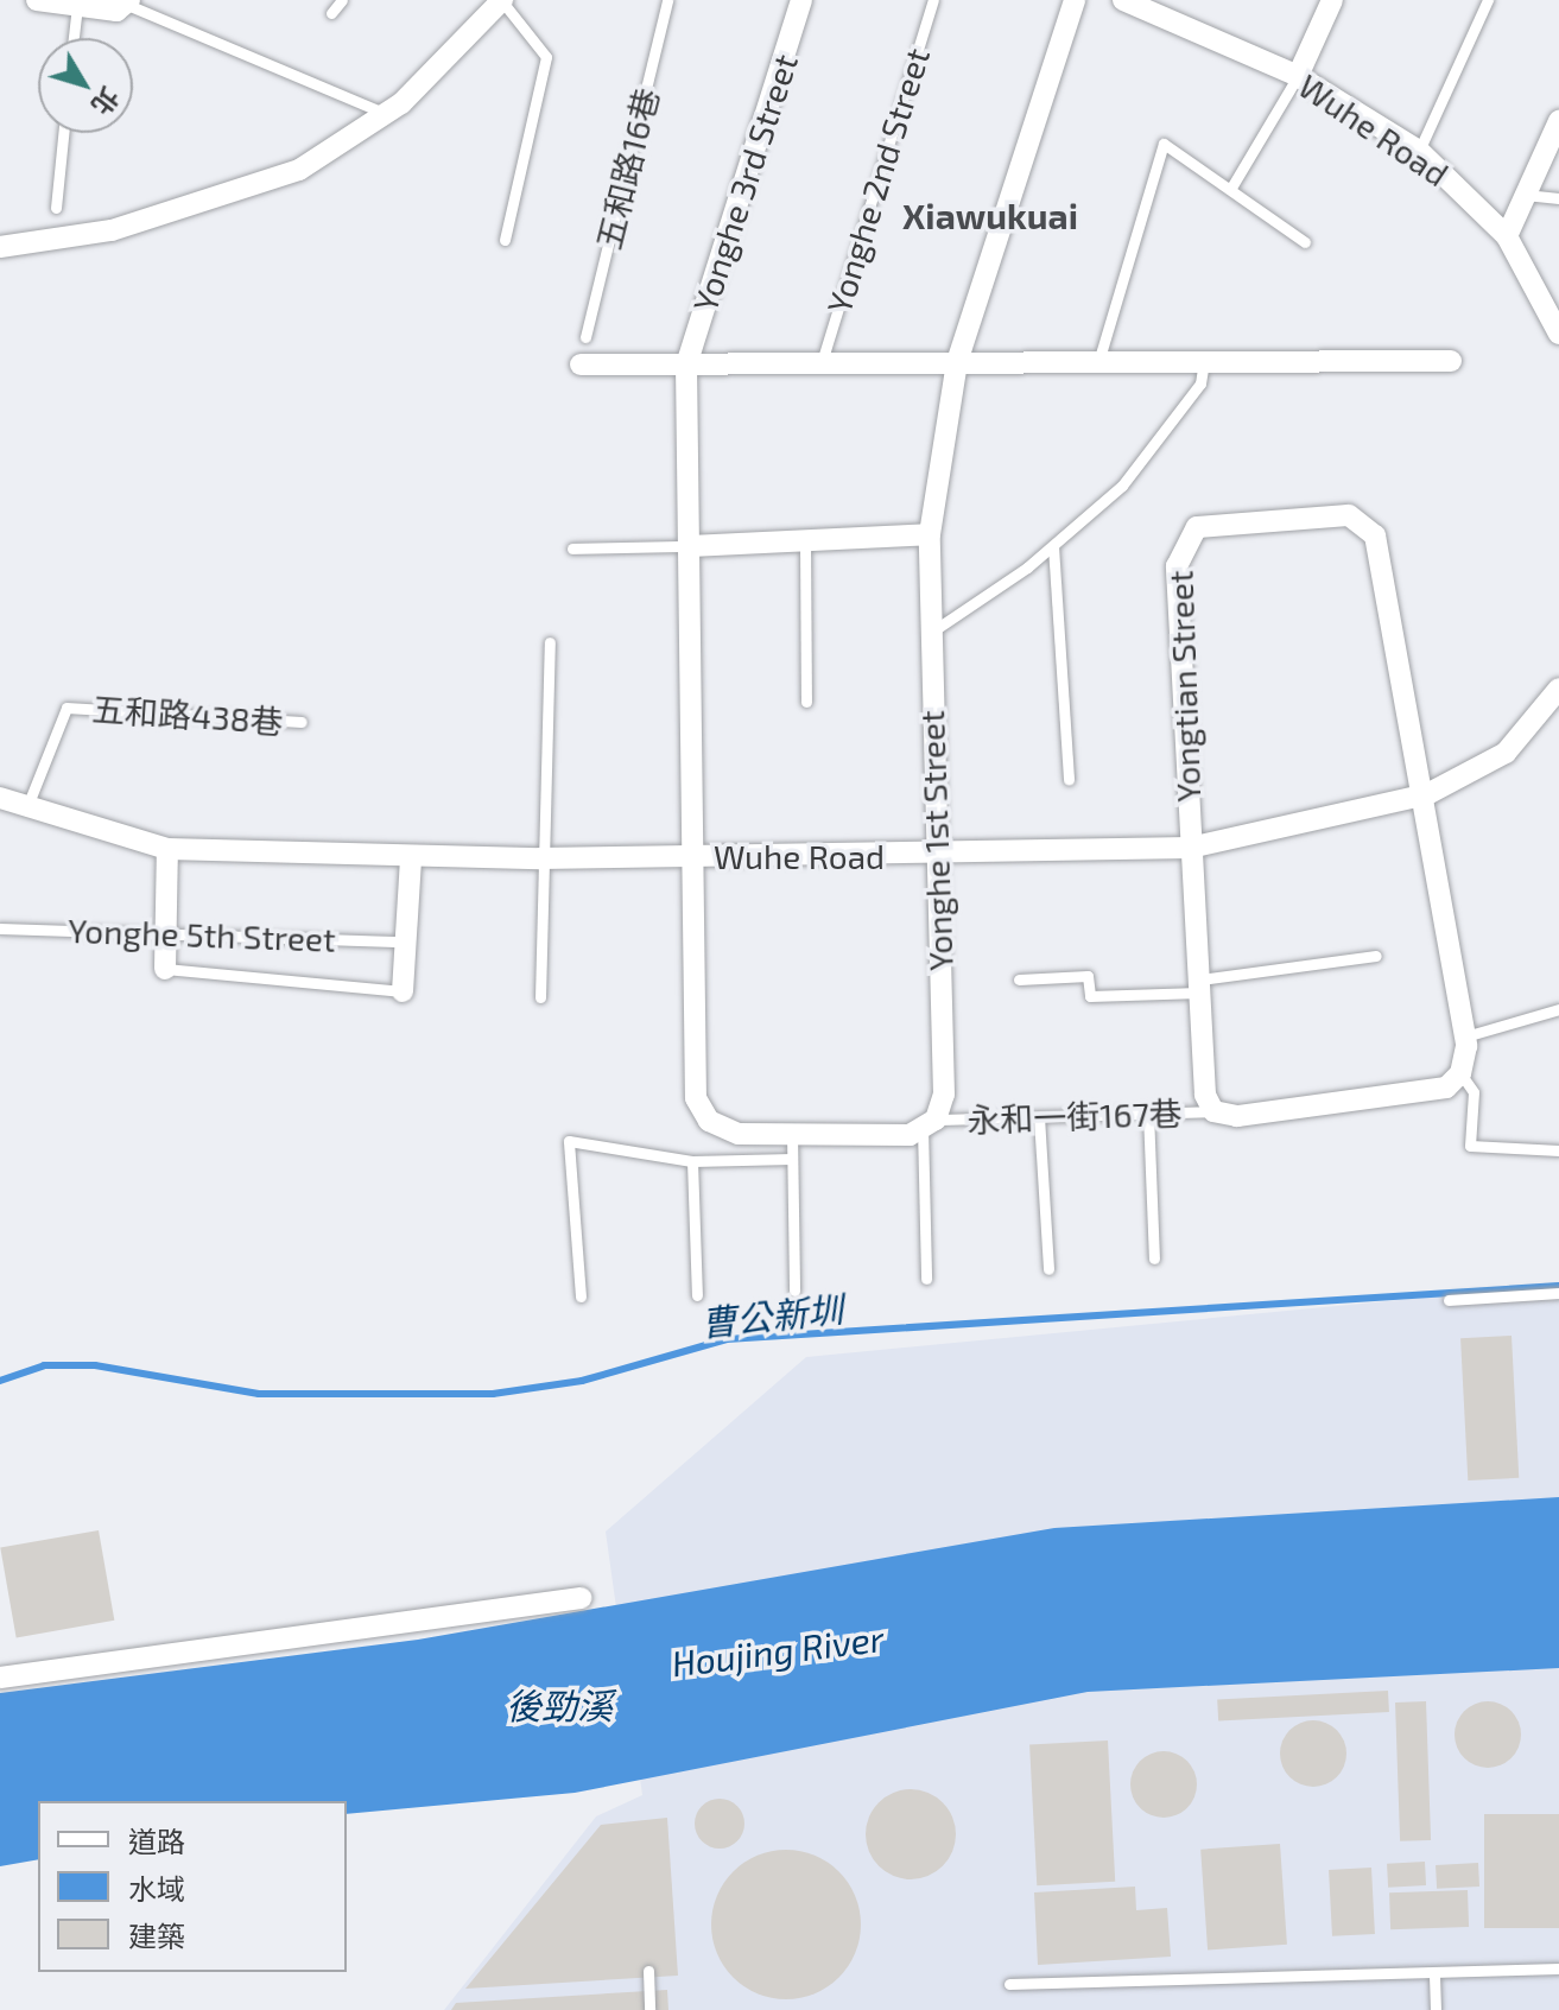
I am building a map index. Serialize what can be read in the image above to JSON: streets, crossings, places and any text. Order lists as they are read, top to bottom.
{
  "streets": {
    "street": [
      "Wuhe Road",
      "Yonghe 3rd Street",
      "Yongtian Street",
      "Yonghe 1st Street"
    ],
    "lane": [
      "五和路16巷",
      "Yonghe 2nd Street",
      "五和路438巷",
      "Yonghe 5th Street",
      "永和一街167巷"
    ]
  },
  "crossings": [
    ["Wuhe Road", "Yonghe 3rd Street"],
    ["Wuhe Road", "Yongtian Street"],
    ["Wuhe Road", "五和路438巷"],
    ["Wuhe Road", "Yonghe 1st Street"],
    ["Yonghe 2nd Street", "Yonghe 3rd Street"],
    ["Yonghe 3rd Street", "Yonghe 1st Street"],
    ["Yonghe 1st Street", "永和一街167巷"]
  ],
  "districts": ["Xiawukuai"],
  "water": ["曹公新圳", "Houjing River", "後勁溪"],
  "legend": ["道路", "水域", "建築"],
  "north": "bottom right"
}
